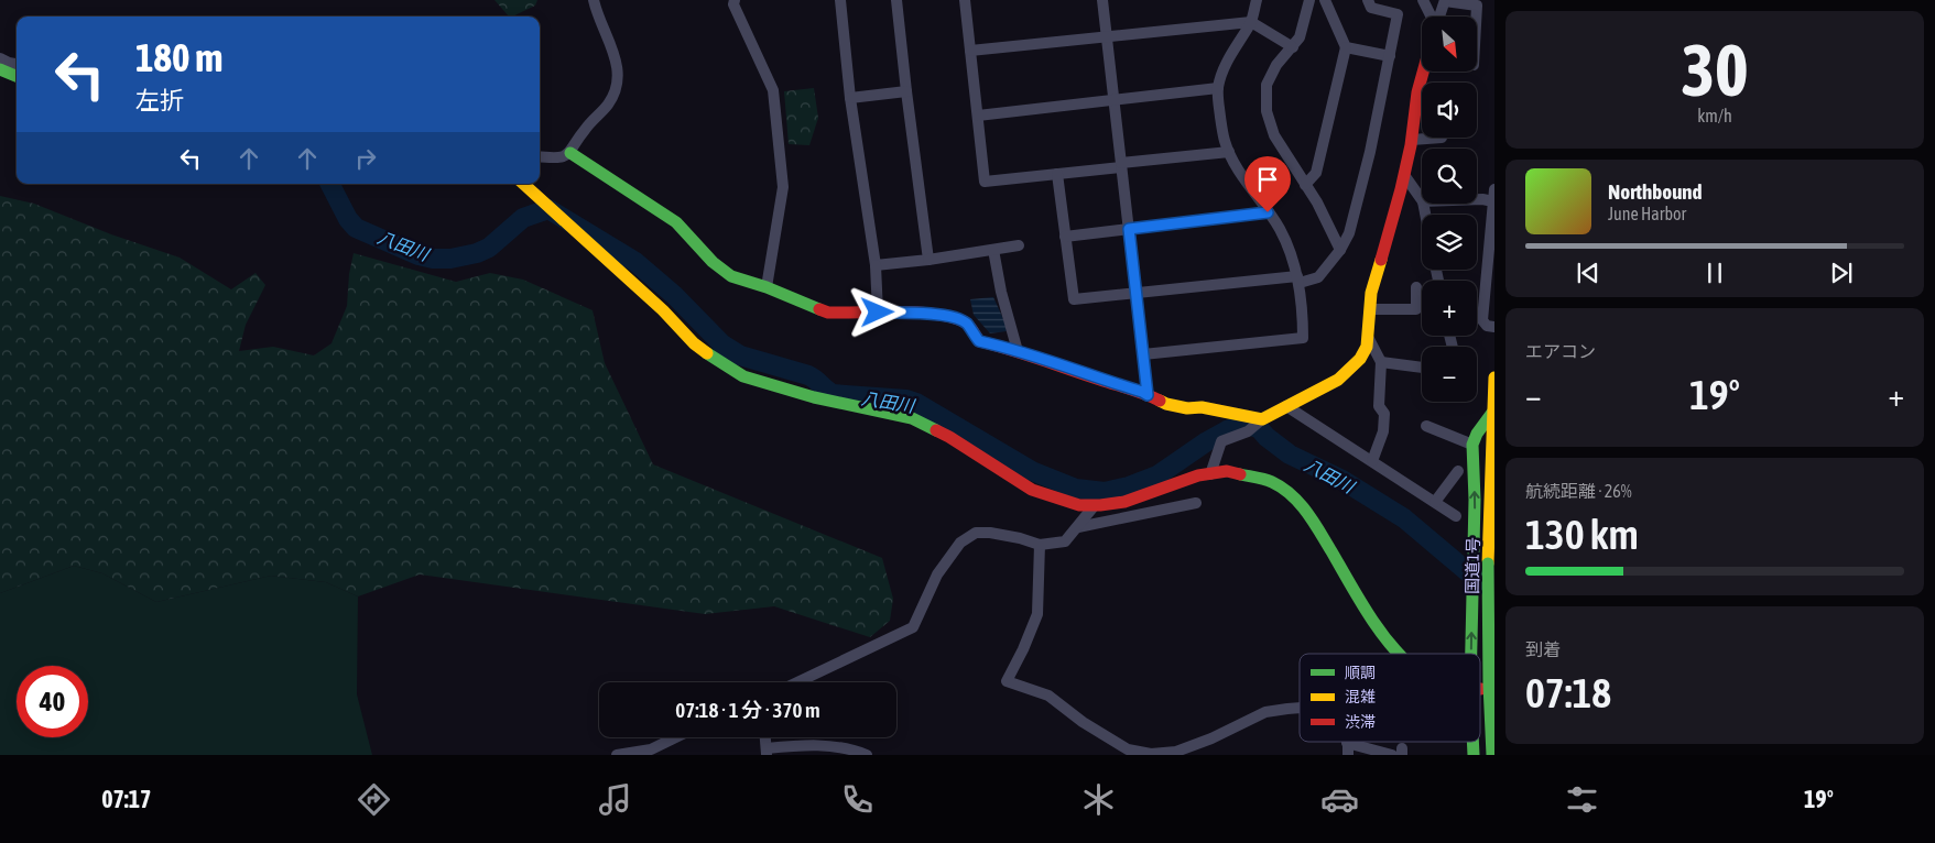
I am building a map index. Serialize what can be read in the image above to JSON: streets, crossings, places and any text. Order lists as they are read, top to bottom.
{
  "streets": {
    "main road": ["国道1号"]
  },
  "water": ["八田川"],
  "legend": ["順調", "混雑", "渋滞"],
  "north": "bottom right",
  "page": {
    "tile": [
      ["30", "km/h"],
      "エアコン",
      ["航続距離 · 26%", "130 km"],
      ["到着", "07:18"]
    ],
    "map_buttons": ["+", "−"],
    "turn": ["180 m", "左折"],
    "song": ["Northbound", "June Harbor"],
    "heat": ["−", "19°", "+"],
    "limit": "40",
    "trip": "07:18 · 1 分 · 370 m",
    "tabs": ["07:17", "19°"]
  }
}
